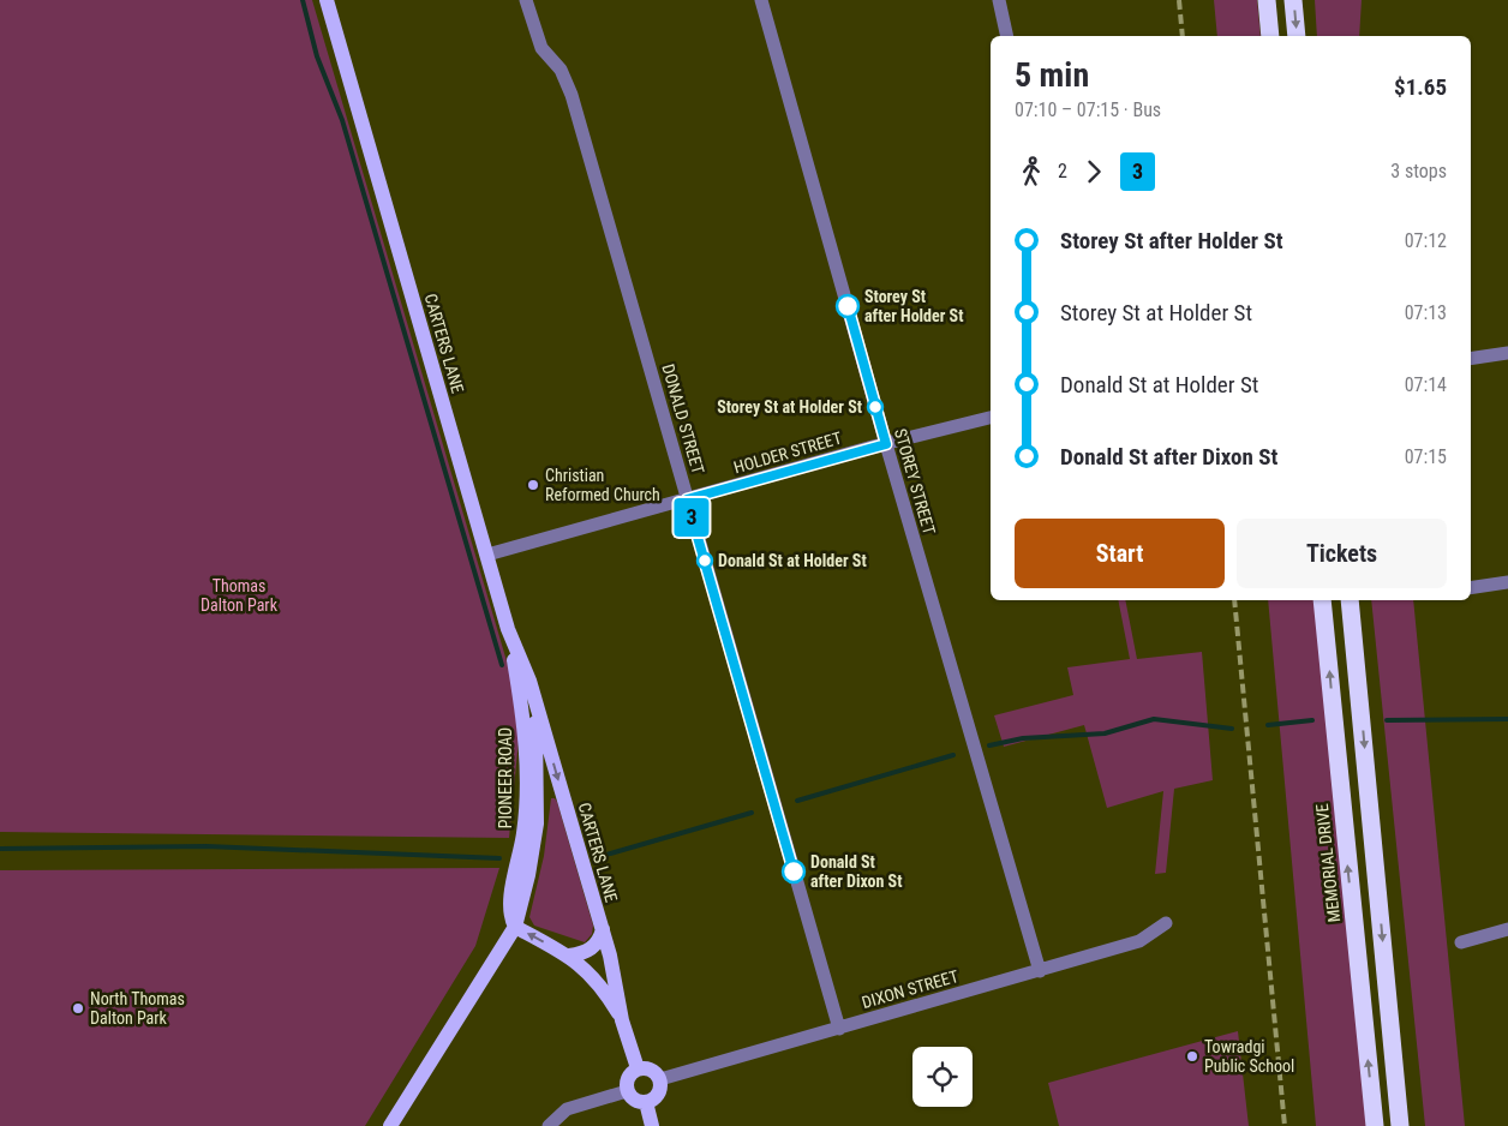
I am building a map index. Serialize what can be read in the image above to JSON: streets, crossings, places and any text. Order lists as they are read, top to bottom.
{
  "streets": {
    "highway": ["MEMORIAL DRIVE"],
    "main road": ["CARTERS LANE", "PIONEER ROAD"],
    "street": [
      "DONALD STREET",
      "HOLDER STREET",
      "STOREY STREET",
      "DIXON STREET"
    ]
  },
  "crossings": [
    ["CARTERS LANE", "HOLDER STREET"],
    ["CARTERS LANE", "PIONEER ROAD"],
    ["CARTERS LANE", "DIXON STREET"],
    ["DONALD STREET", "HOLDER STREET"],
    ["DONALD STREET", "DIXON STREET"],
    ["HOLDER STREET", "STOREY STREET"],
    ["STOREY STREET", "DIXON STREET"]
  ],
  "parks": ["Thomas Dalton Park"],
  "places": [
    "Storey St after Holder St",
    "Storey St at Holder St",
    "Christian Reformed Church",
    "Donald St at Holder St",
    "Donald St after Dixon St",
    "North Thomas Dalton Park",
    "Towradgi Public School"
  ],
  "lines": ["bus line 3"],
  "page": {
    "on_map": "3",
    "heading": ["5 min", "07:10 – 07:15 · Bus", "$1.65"],
    "legs": ["2", "3", "3 stops"],
    "list": [
      {
        "name": "Storey St after Holder St",
        "value": "07:12"
      },
      {
        "name": "Storey St at Holder St",
        "value": "07:13"
      },
      {
        "name": "Donald St at Holder St",
        "value": "07:14"
      },
      {
        "name": "Donald St after Dixon St",
        "value": "07:15"
      }
    ],
    "buttons": ["Start", "Tickets"]
  }
}
